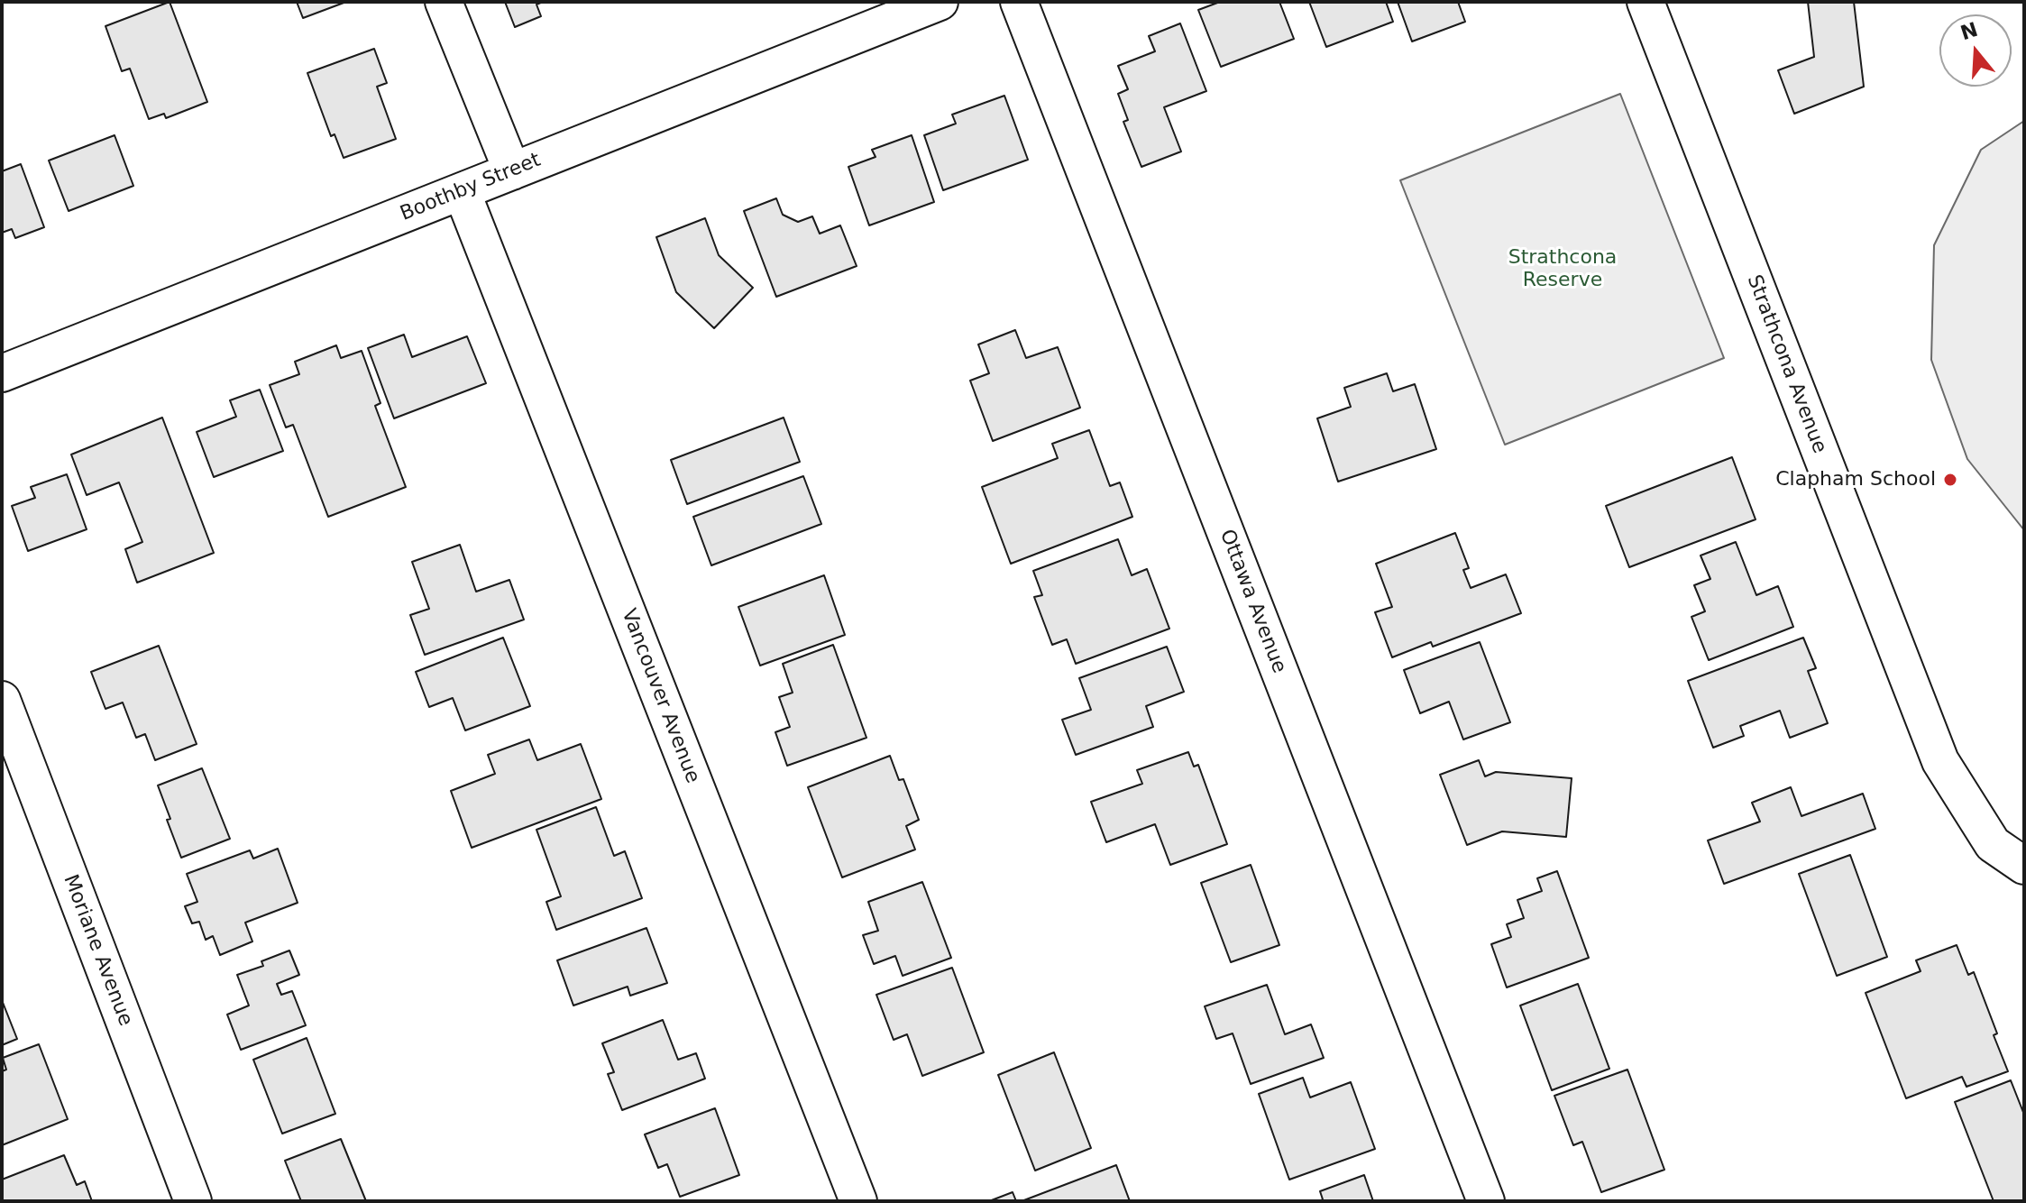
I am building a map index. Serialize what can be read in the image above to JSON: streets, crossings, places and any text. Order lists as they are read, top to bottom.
{
  "streets": {
    "street": [
      "Boothby Street",
      "Strathcona Avenue",
      "Ottawa Avenue",
      "Vancouver Avenue",
      "Moriane Avenue"
    ]
  },
  "crossings": [
    ["Boothby Street", "Vancouver Avenue"]
  ],
  "parks": ["Strathcona Reserve"],
  "places": ["Clapham School"],
  "north": "top"
}
